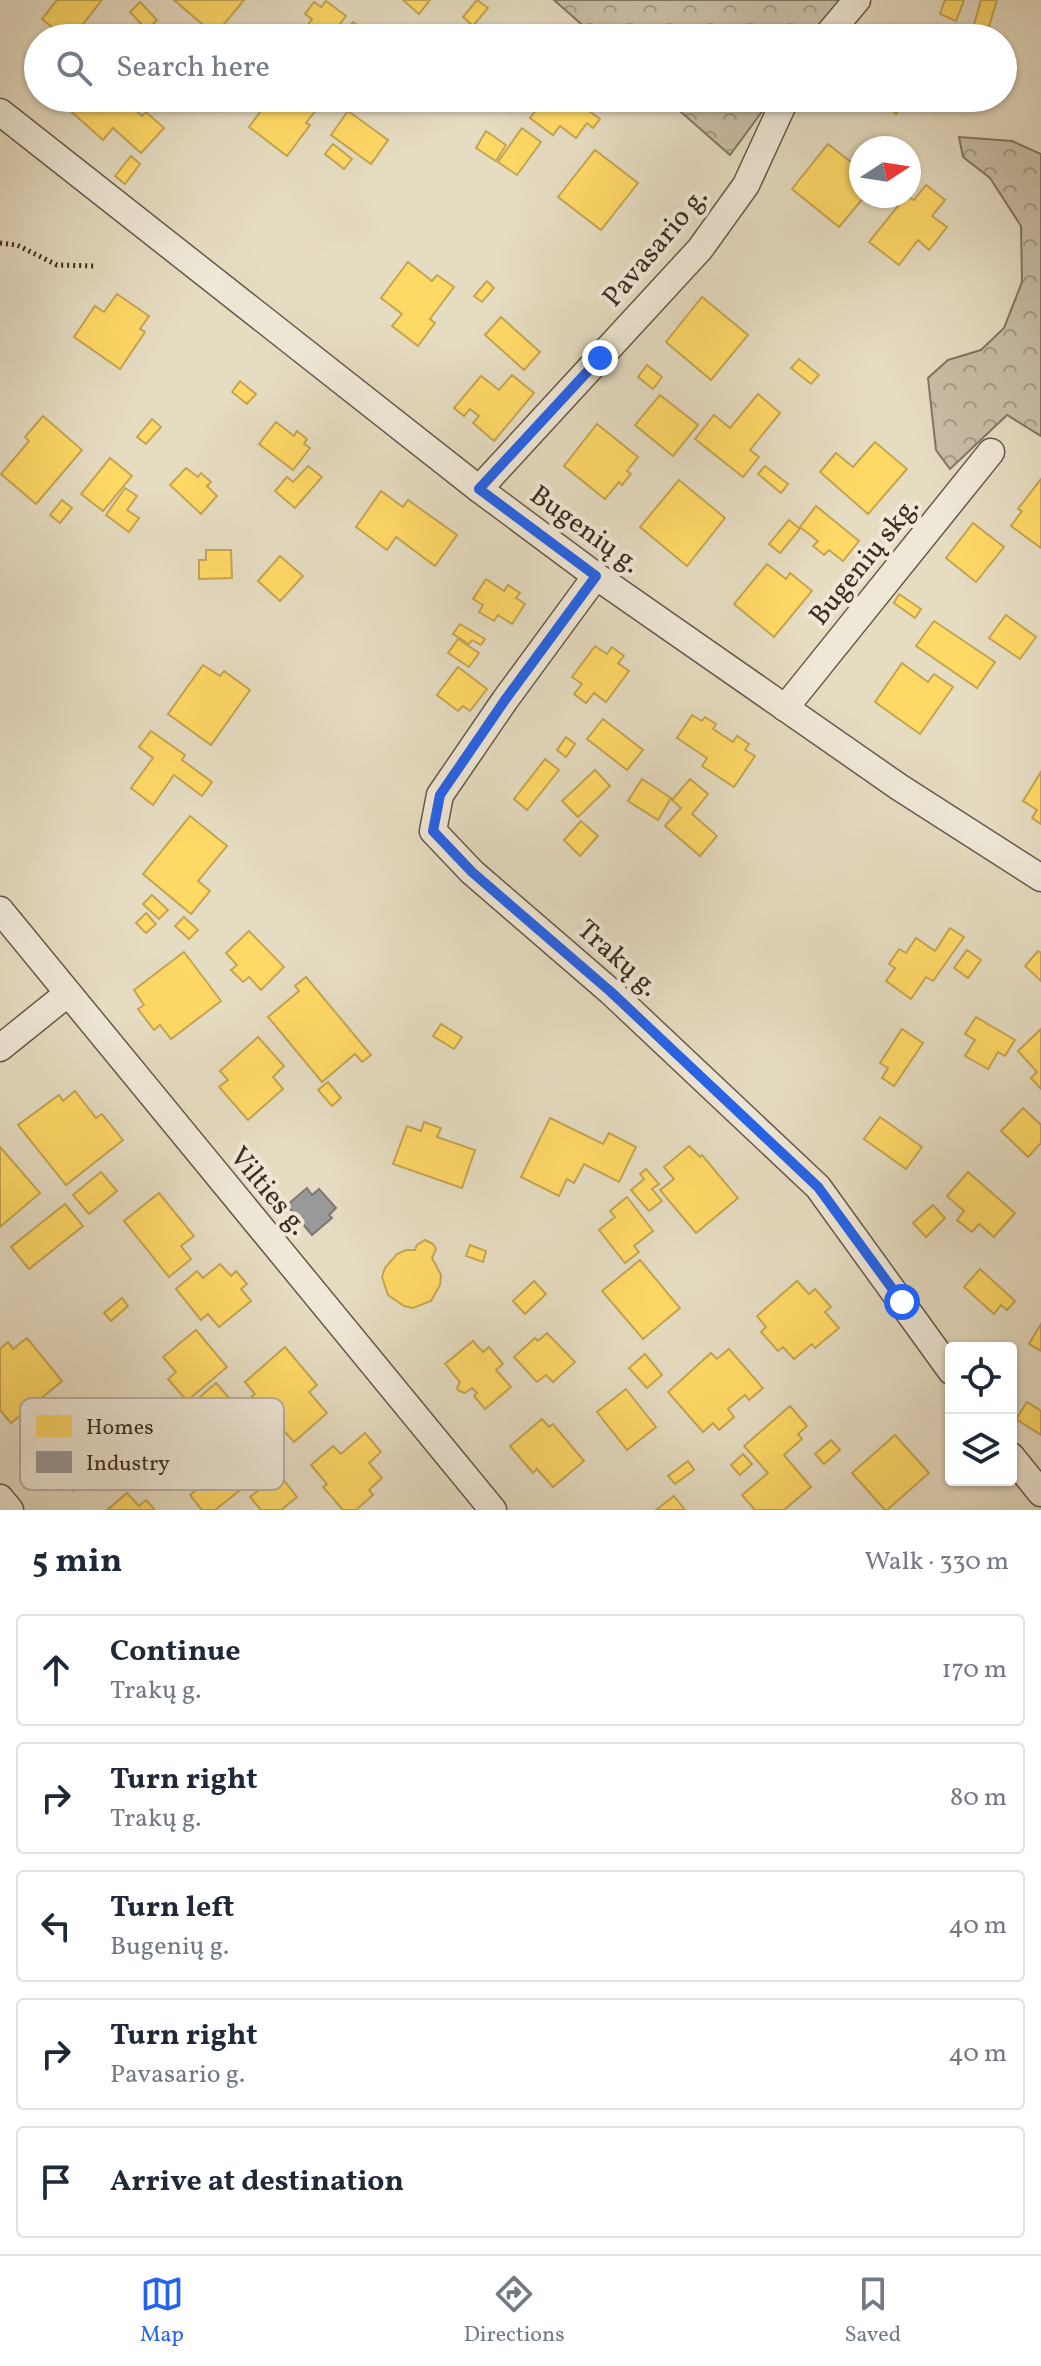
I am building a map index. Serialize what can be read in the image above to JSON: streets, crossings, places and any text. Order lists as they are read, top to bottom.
{
  "streets": {
    "street": [
      "Pavasario g.",
      "Bugenių g.",
      "Bugenių skg.",
      "Trakų g.",
      "Vilties g."
    ]
  },
  "crossings": [
    ["Pavasario g.", "Bugenių g."],
    ["Bugenių g.", "Bugenių skg."],
    ["Bugenių g.", "Trakų g."]
  ],
  "legend": ["Homes", "Industry"],
  "north": "right",
  "page": {
    "search": "Search here",
    "heading": ["5 min", "Walk · 330 m"],
    "list": [
      ["Continue", "Trakų g.", "170 m"],
      ["Turn right", "Trakų g.", "80 m"],
      ["Turn left", "Bugenių g.", "40 m"],
      ["Turn right", "Pavasario g.", "40 m"],
      "Arrive at destination"
    ],
    "nav": ["Map", "Directions", "Saved"]
  }
}
